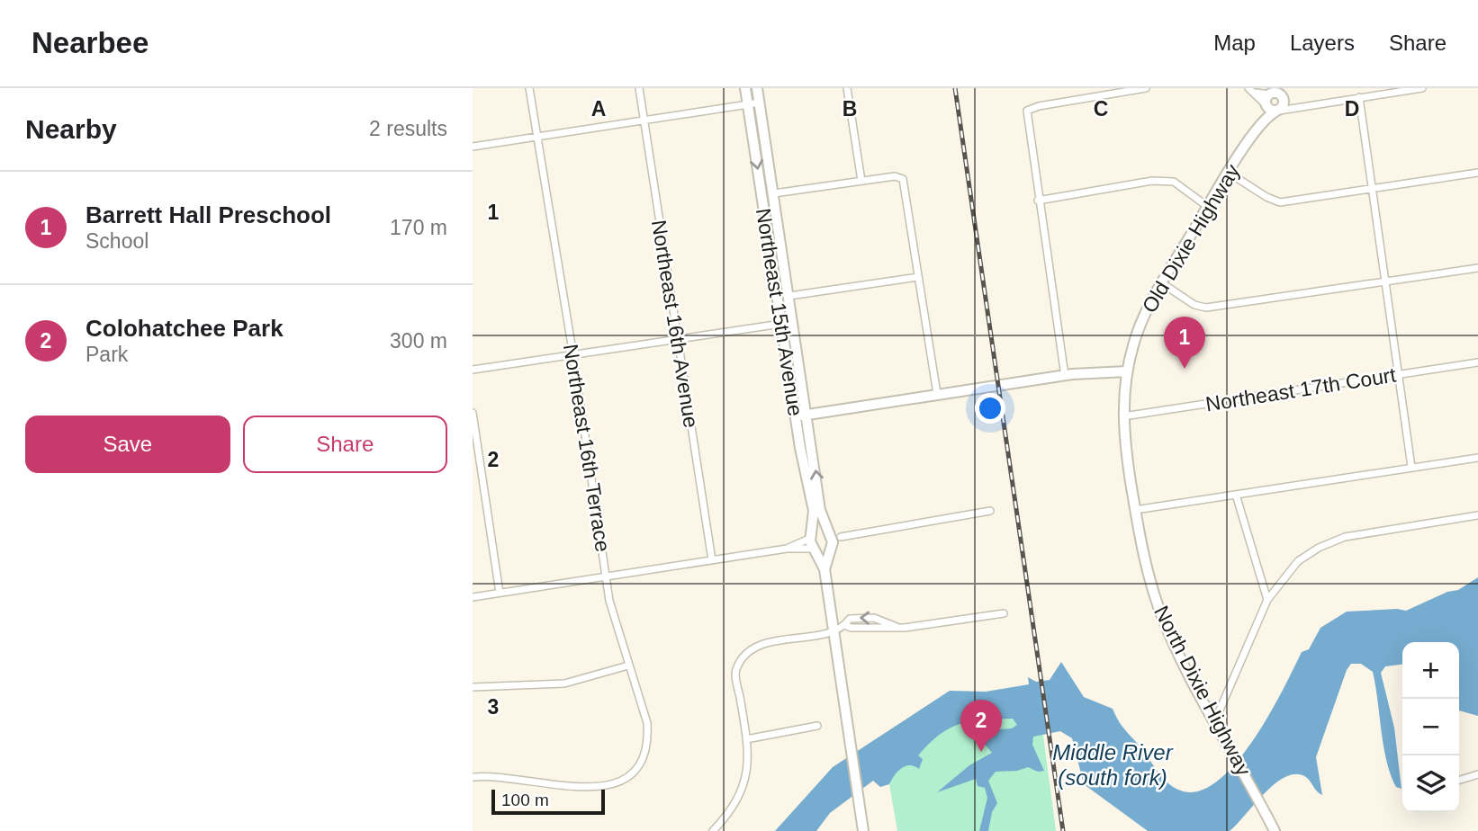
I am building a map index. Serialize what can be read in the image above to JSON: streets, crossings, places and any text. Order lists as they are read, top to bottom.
{
  "streets": {
    "street": [
      "Old Dixie Highway",
      "Northeast 15th Avenue",
      "Northeast 16th Avenue",
      "Northeast 17th Court",
      "Northeast 16th Terrace",
      "North Dixie Highway"
    ]
  },
  "crossings": [
    ["Old Dixie Highway", "Northeast 17th Court"],
    ["Old Dixie Highway", "North Dixie Highway"]
  ],
  "water": ["Middle River (south fork)"],
  "scale_bar": "100 m",
  "page": {
    "header": "Nearbee",
    "nav": ["Map", "Layers", "Share"],
    "heading": ["Nearby", "2 results"],
    "list": [
      {
        "mark": "1",
        "name": "Barrett Hall Preschool",
        "note": "School",
        "value": "170 m"
      },
      {
        "mark": "2",
        "name": "Colohatchee Park",
        "note": "Park",
        "value": "300 m"
      }
    ],
    "pins": ["1", "2"],
    "buttons": ["Save", "Share"],
    "map_buttons": ["+", "−"],
    "scale": "100 m"
  },
  "grid": {
    "columns": [
      "A",
      "B",
      "C",
      "D"
    ],
    "rows": ["1", "2", "3"]
  }
}
